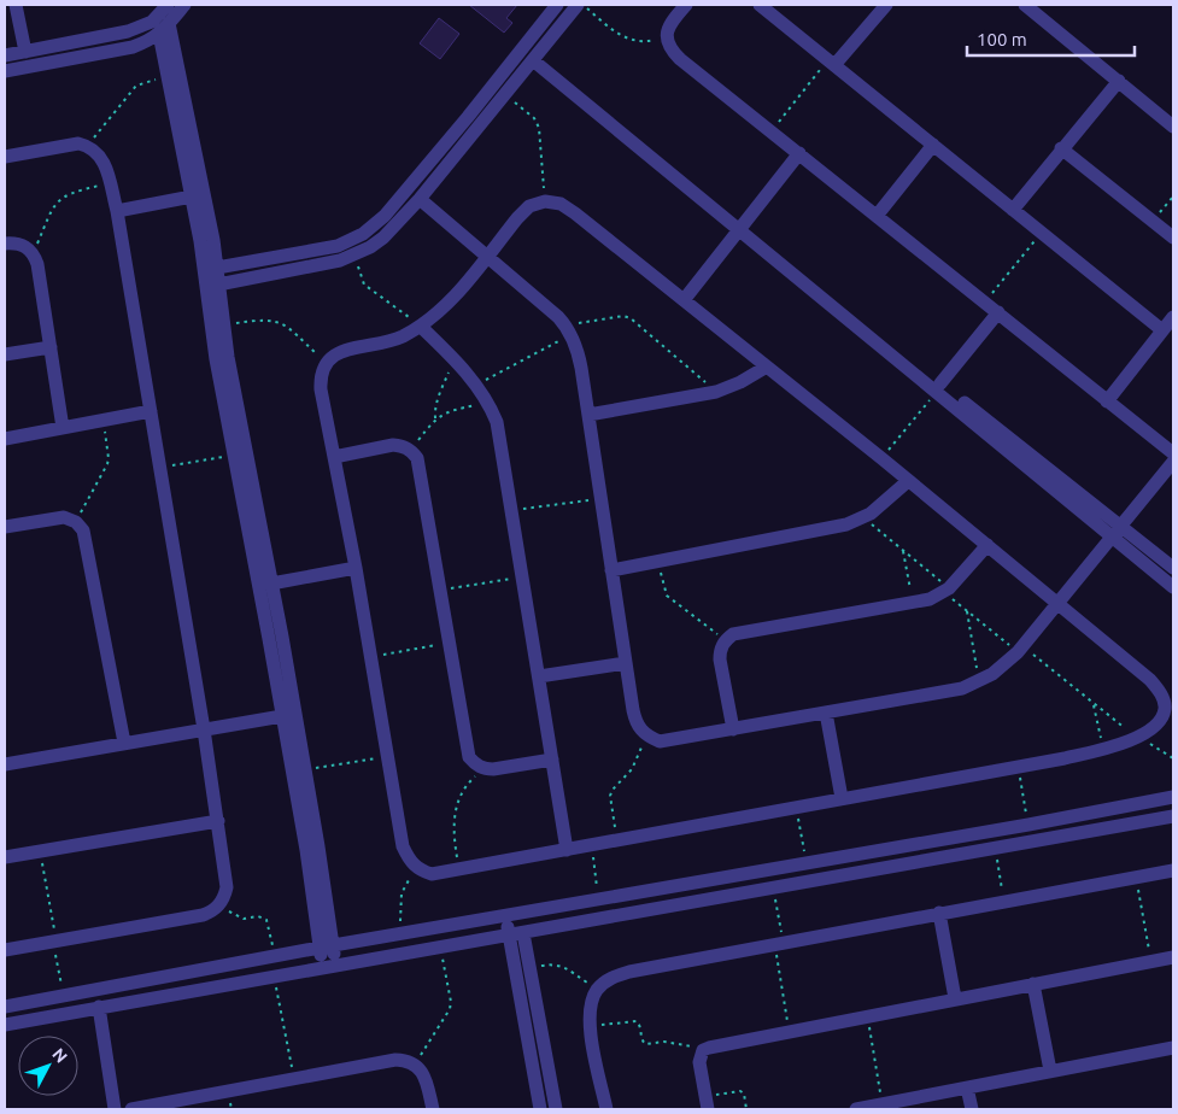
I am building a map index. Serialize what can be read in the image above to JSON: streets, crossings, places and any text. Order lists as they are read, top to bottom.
{
  "scale_bar": "100 m",
  "north": "top right"
}
